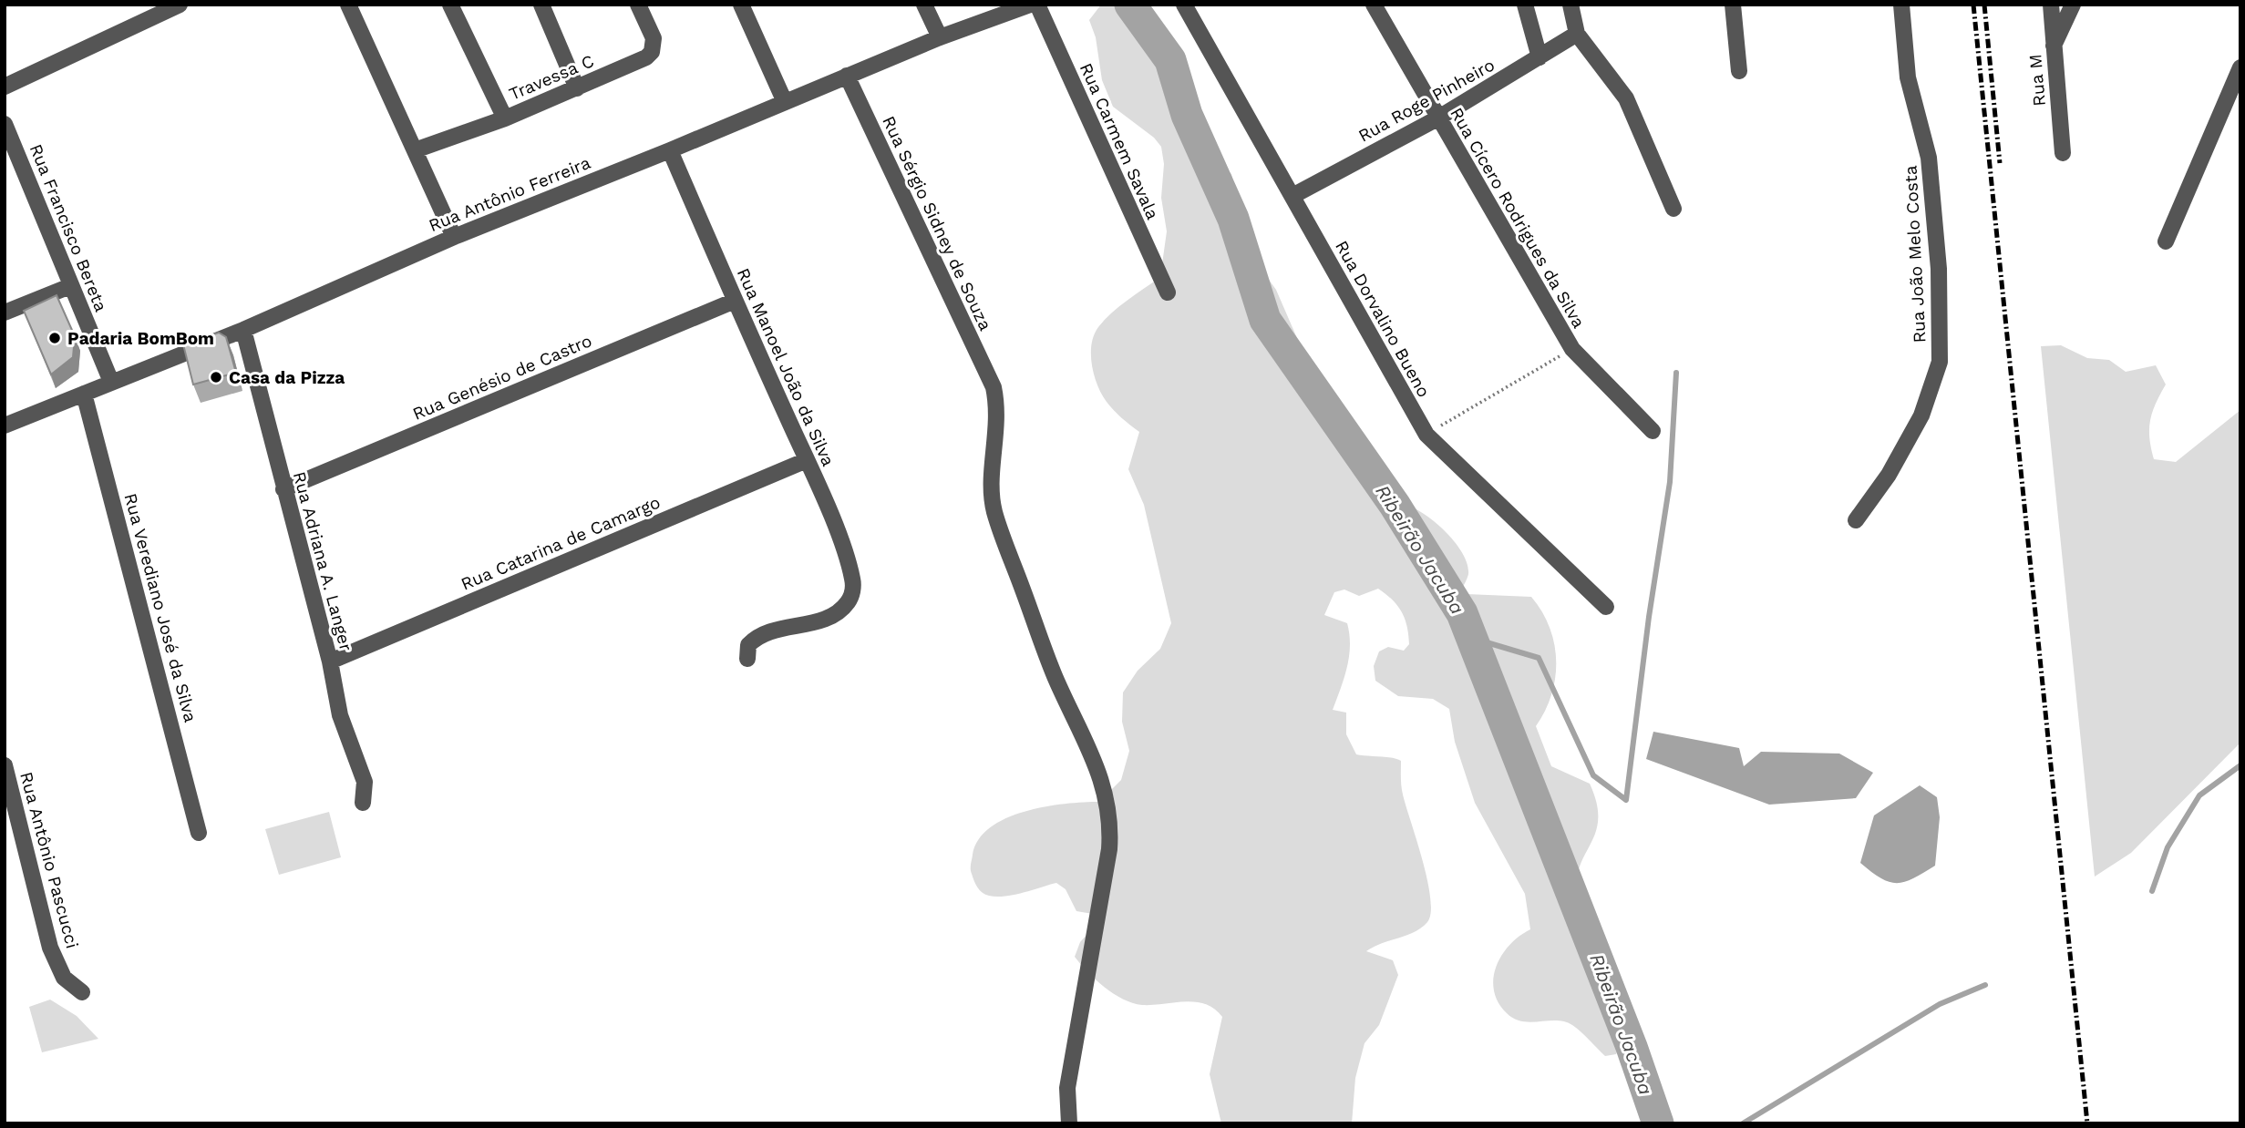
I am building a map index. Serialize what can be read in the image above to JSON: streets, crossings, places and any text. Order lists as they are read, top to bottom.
{
  "streets": {
    "street": [
      "Travessa C",
      "Rua M",
      "Rua Roge Pinheiro",
      "Rua Carmem Savala",
      "Rua Antônio Ferreira",
      "Rua Cícero Rodrigues da Silva",
      "Rua Sérgio Sidney de Souza",
      "Rua Francisco Bereta",
      "Rua João Melo Costa",
      "Rua Dorvalino Bueno",
      "Rua Manoel João da Silva",
      "Rua Genésio de Castro",
      "Rua Catarina de Camargo",
      "Rua Adriana A. Langer",
      "Rua Verediano José da Silva",
      "Rua Antônio Pascucci"
    ]
  },
  "crossings": [
    ["Rua Roge Pinheiro", "Rua Cícero Rodrigues da Silva"],
    ["Rua Roge Pinheiro", "Rua Dorvalino Bueno"],
    ["Rua Antônio Ferreira", "Rua Sérgio Sidney de Souza"],
    ["Rua Antônio Ferreira", "Rua Francisco Bereta"],
    ["Rua Antônio Ferreira", "Rua Manoel João da Silva"],
    ["Rua Antônio Ferreira", "Rua Adriana A. Langer"],
    ["Rua Antônio Ferreira", "Rua Verediano José da Silva"],
    ["Rua Manoel João da Silva", "Rua Genésio de Castro"],
    ["Rua Manoel João da Silva", "Rua Catarina de Camargo"],
    ["Rua Genésio de Castro", "Rua Adriana A. Langer"],
    ["Rua Catarina de Camargo", "Rua Adriana A. Langer"]
  ],
  "water": ["Ribeirão Jacuba"],
  "places": ["Padaria BomBom", "Casa da Pizza"]
}
